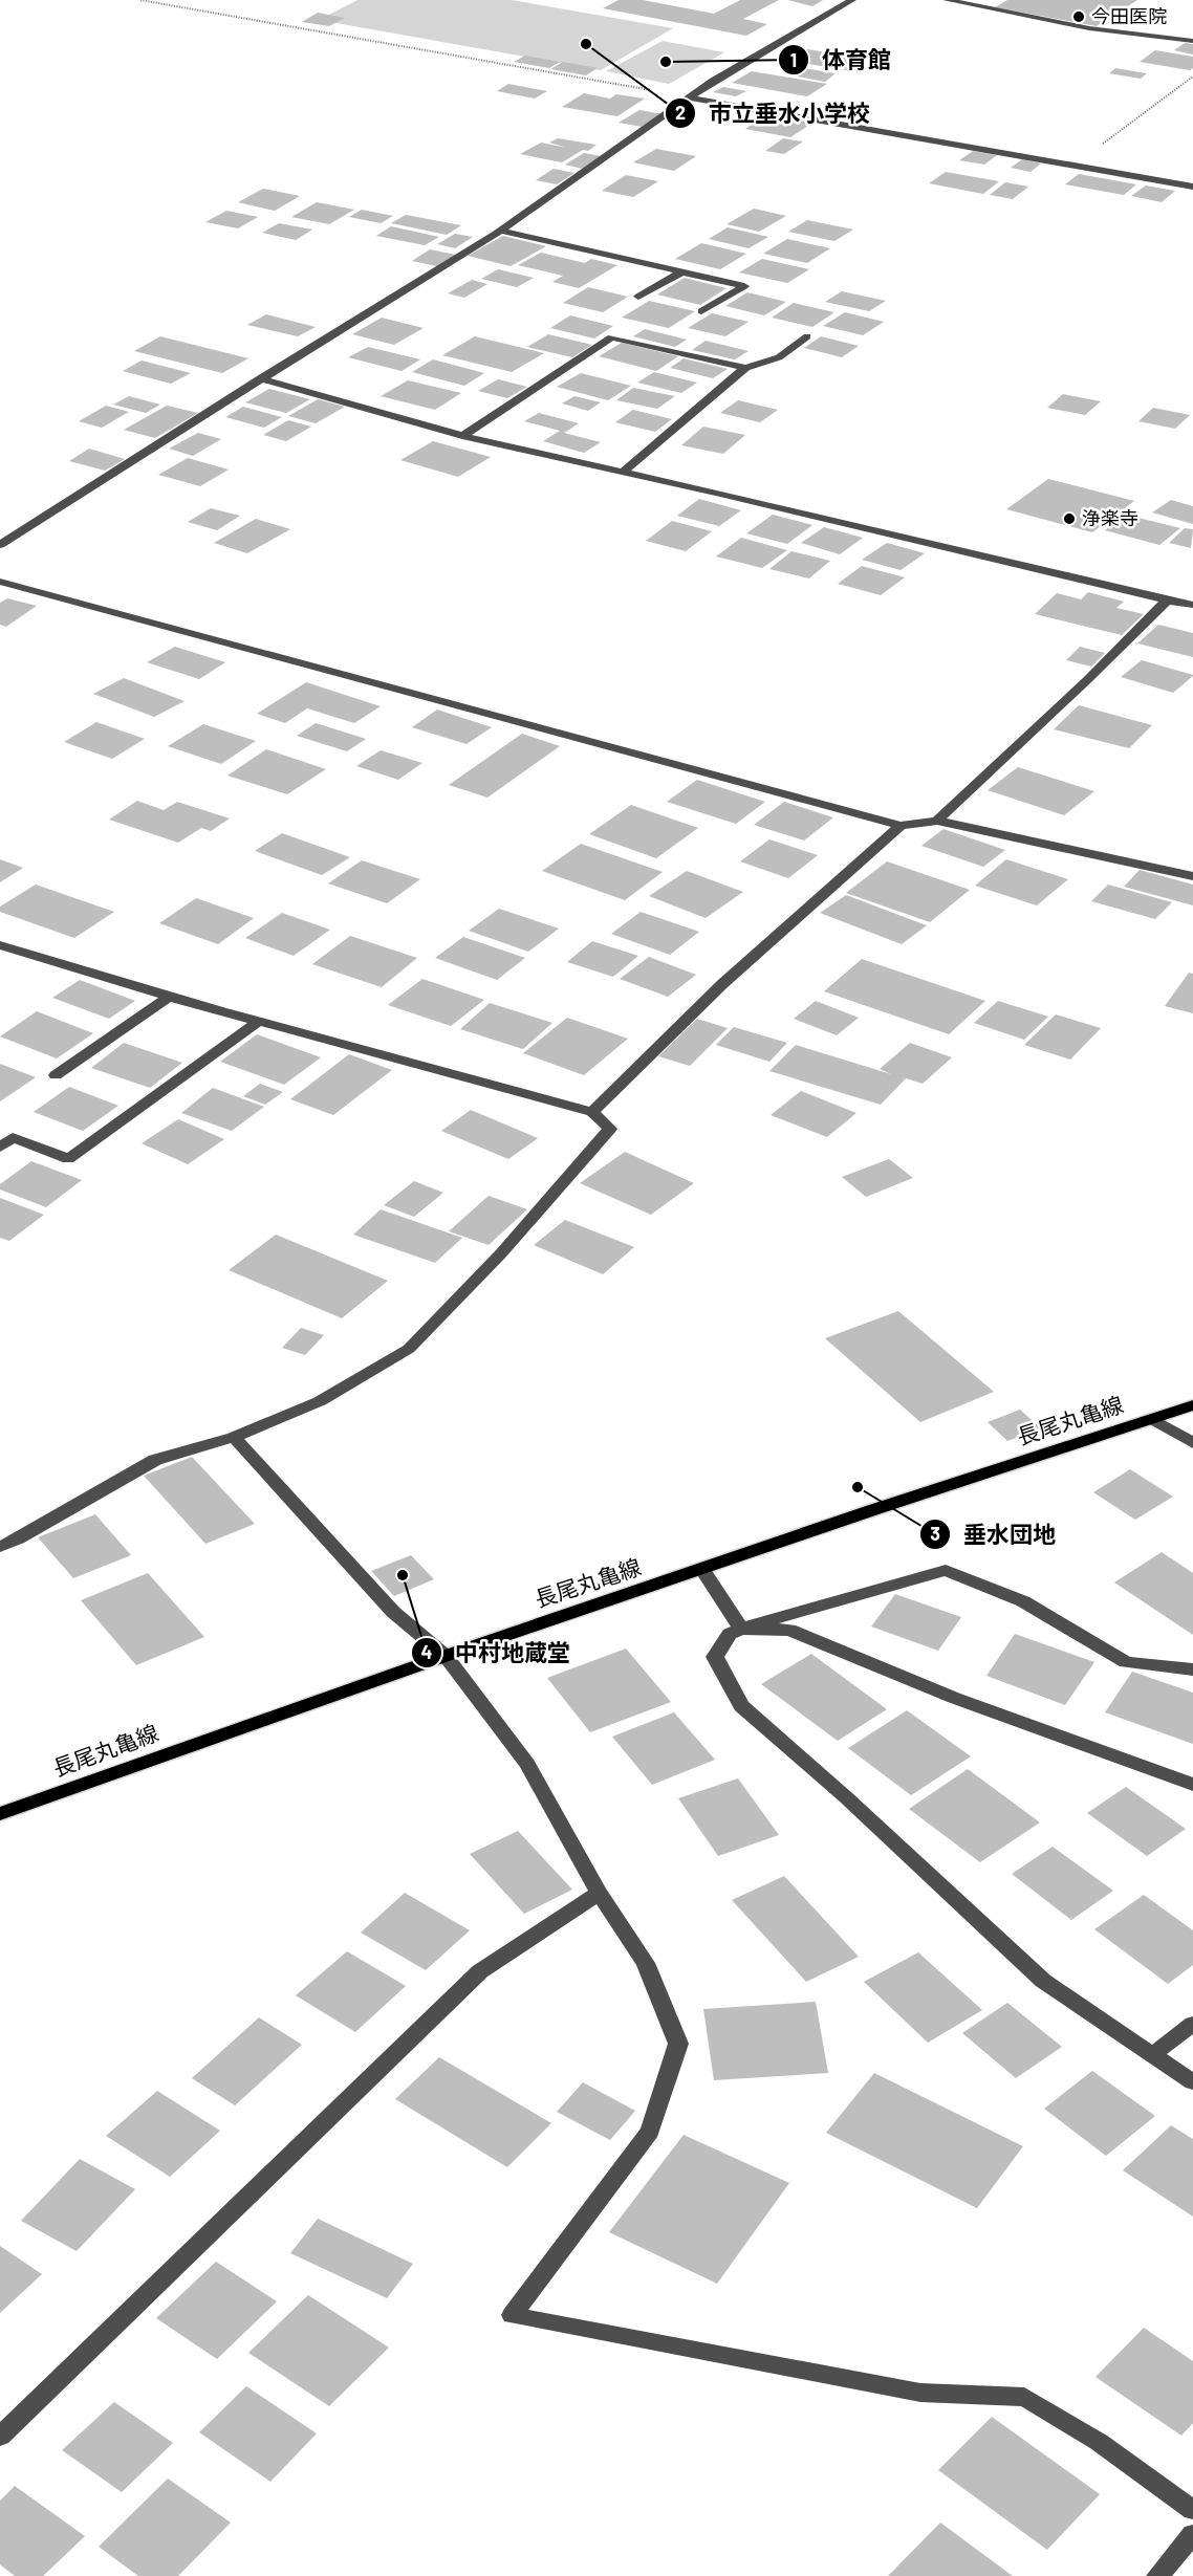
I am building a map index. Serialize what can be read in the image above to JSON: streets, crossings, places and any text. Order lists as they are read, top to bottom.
{
  "streets": {
    "main road": ["長尾丸亀線"]
  },
  "places": [
    "今田医院",
    "市立垂水小学校",
    "体育館",
    "浄楽寺",
    "垂水団地",
    "中村地蔵堂"
  ]
}
